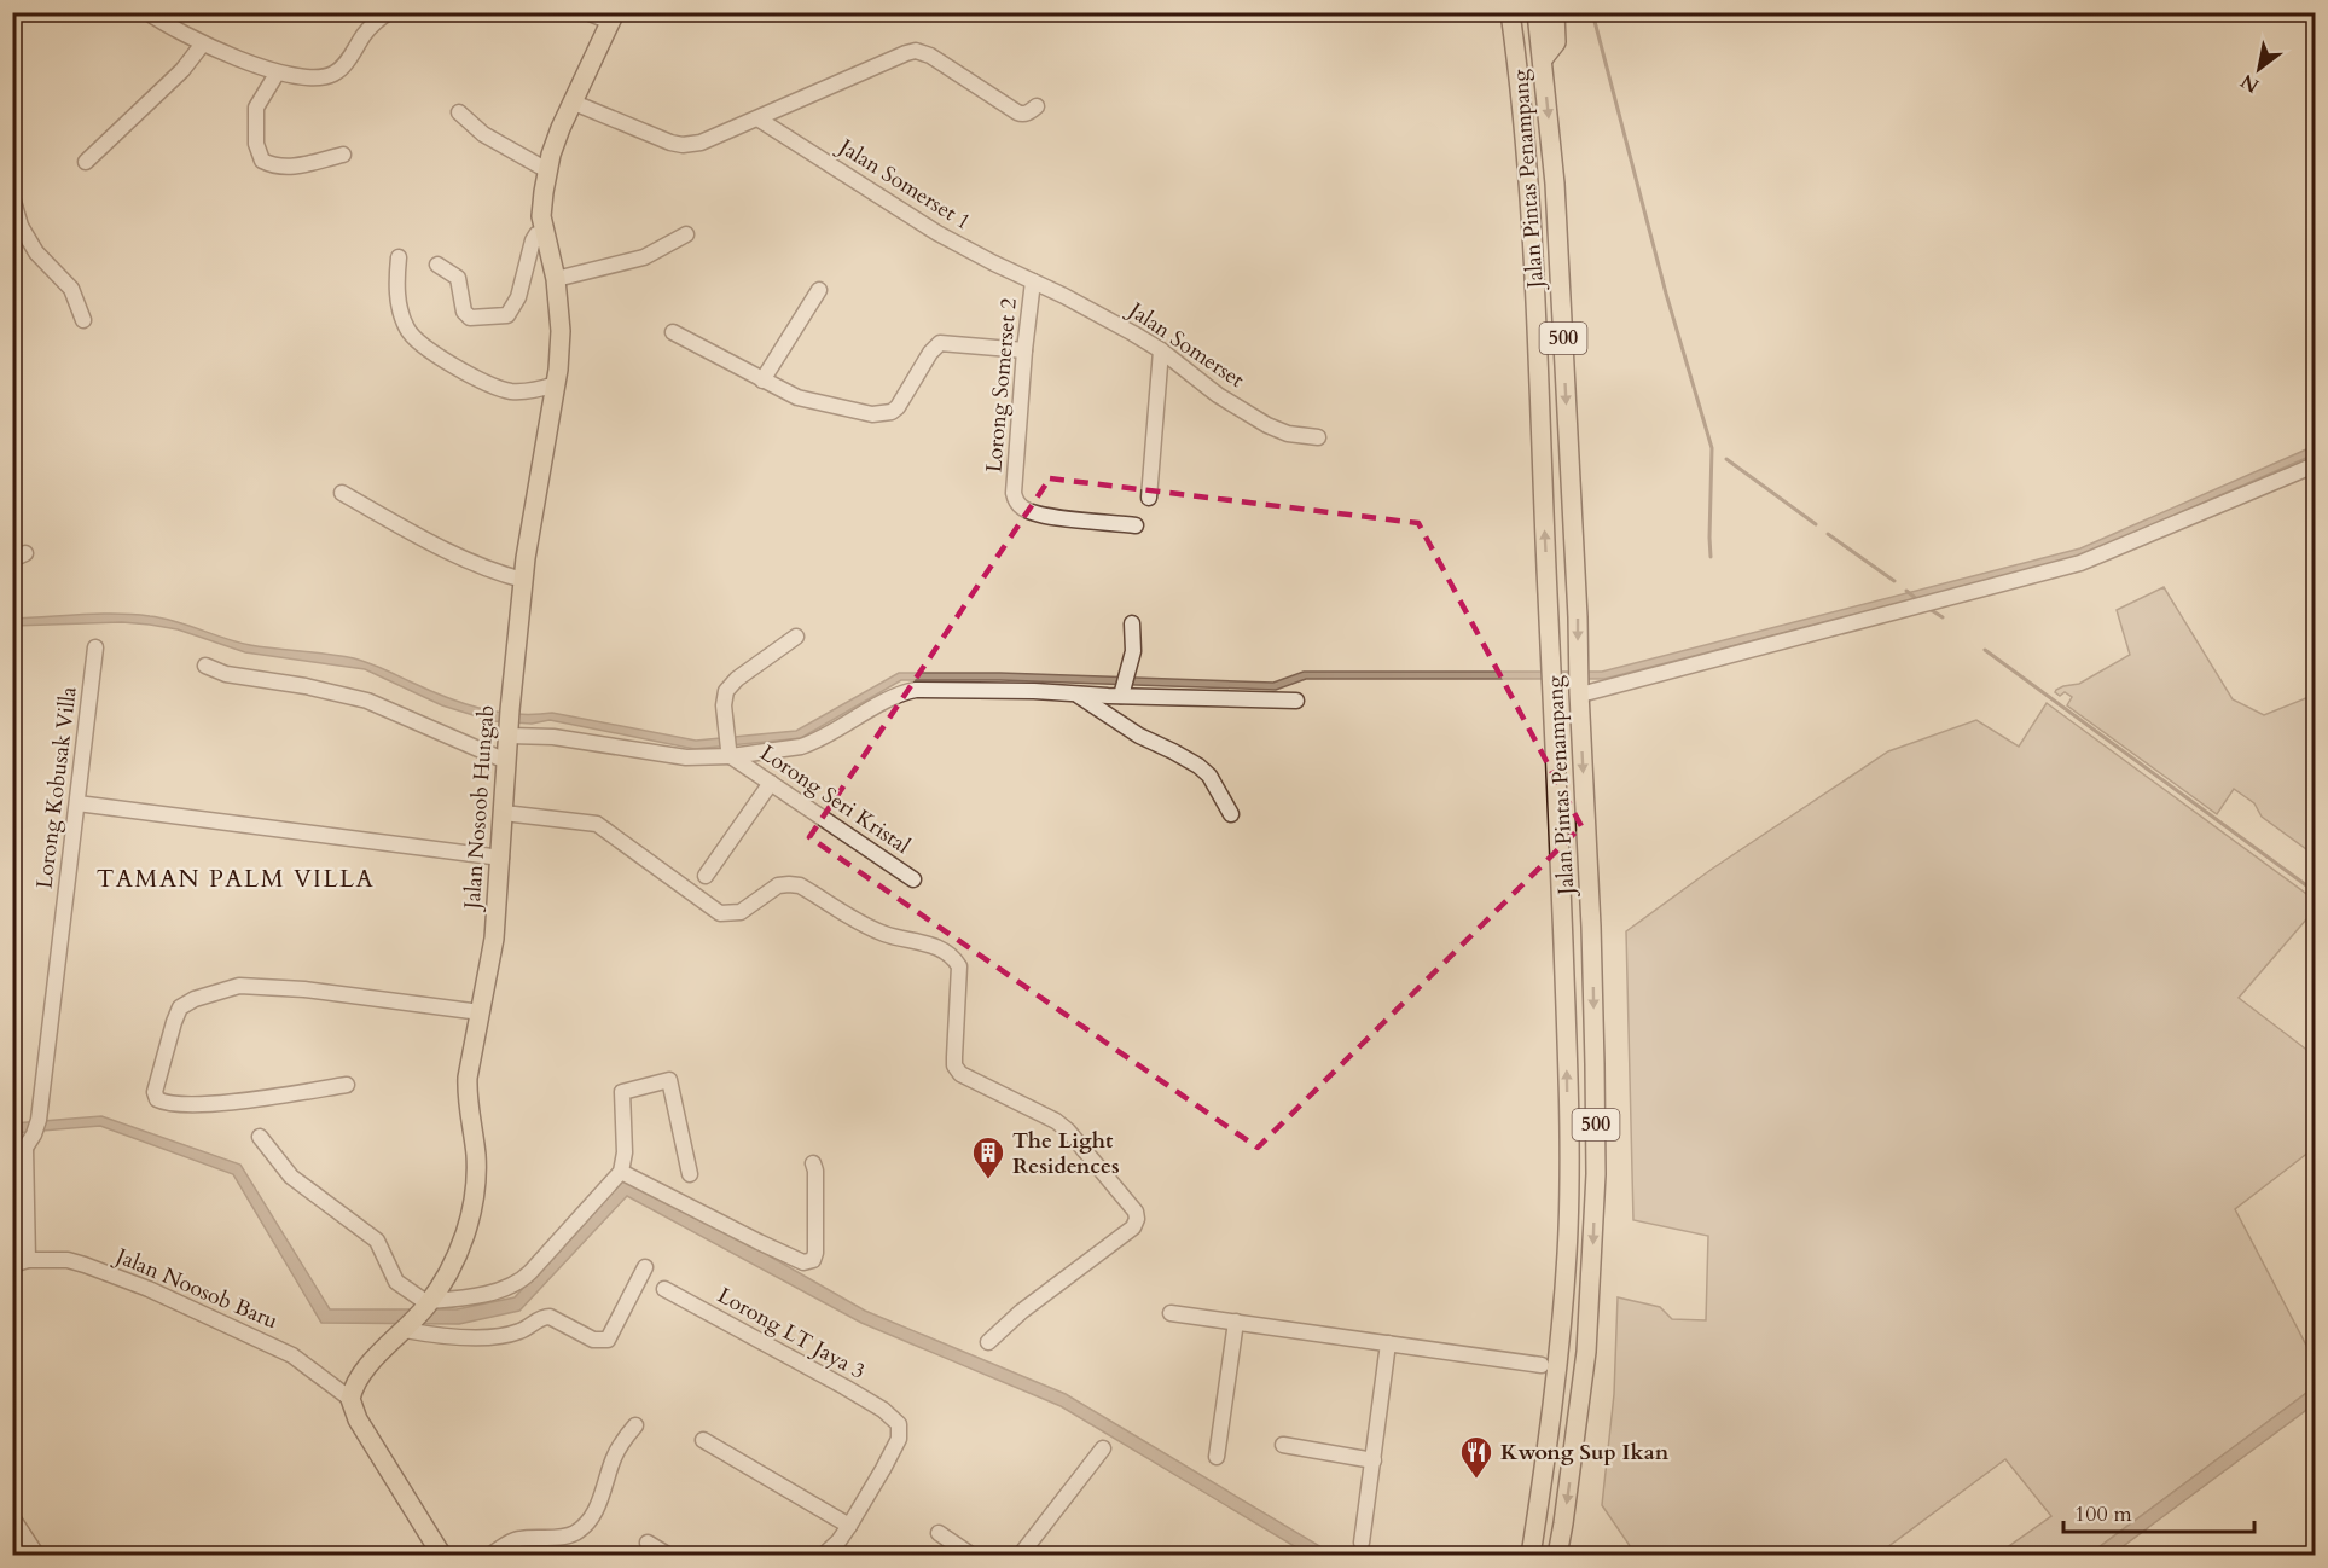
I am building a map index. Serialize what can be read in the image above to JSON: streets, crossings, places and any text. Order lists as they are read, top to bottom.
{
  "streets": {
    "main road": ["Jalan Pintas Penampang", "500", "Jalan Nosoob Hungab"],
    "street": [
      "Jalan Somerset 1",
      "Jalan Somerset",
      "Lorong Somerset 2",
      "Lorong Kobusak Villa",
      "Lorong Seri Kristal",
      "Jalan Noosob Baru",
      "Lorong LT Jaya 3"
    ]
  },
  "crossings": [
    ["Jalan Somerset 1", "Jalan Somerset"],
    ["Jalan Somerset 1", "Lorong Somerset 2"],
    ["Jalan Somerset", "Lorong Somerset 2"],
    ["Lorong Kobusak Villa", "Jalan Noosob Baru"],
    ["Jalan Nosoob Hungab", "Jalan Noosob Baru"]
  ],
  "districts": ["TAMAN PALM VILLA"],
  "places": {
    "building": ["The Light Residences"],
    "restaurant": ["Kwong Sup Ikan"]
  },
  "scale_bar": "100 m",
  "north": "bottom left"
}
